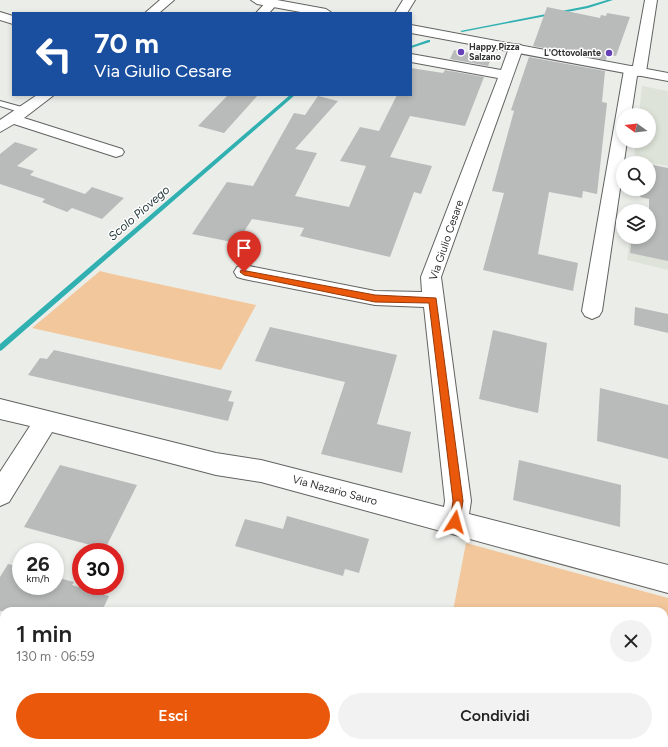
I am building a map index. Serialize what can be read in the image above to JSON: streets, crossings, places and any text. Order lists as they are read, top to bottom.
{
  "streets": {
    "street": ["Via Giulio Cesare", "Via Nazario Sauro"]
  },
  "crossings": [
    ["Via Giulio Cesare", "Via Nazario Sauro"]
  ],
  "water": ["Scolo Piovego"],
  "places": ["Happy Pizza Salzano", "L'Ottovolante"],
  "north": "left",
  "page": {
    "turn": ["70 m", "Via Giulio Cesare"],
    "speed": "26 km/h",
    "limit": "30",
    "heading": ["1 min", "130 m · 06:59"],
    "buttons": ["Esci", "Condividi"]
  }
}
